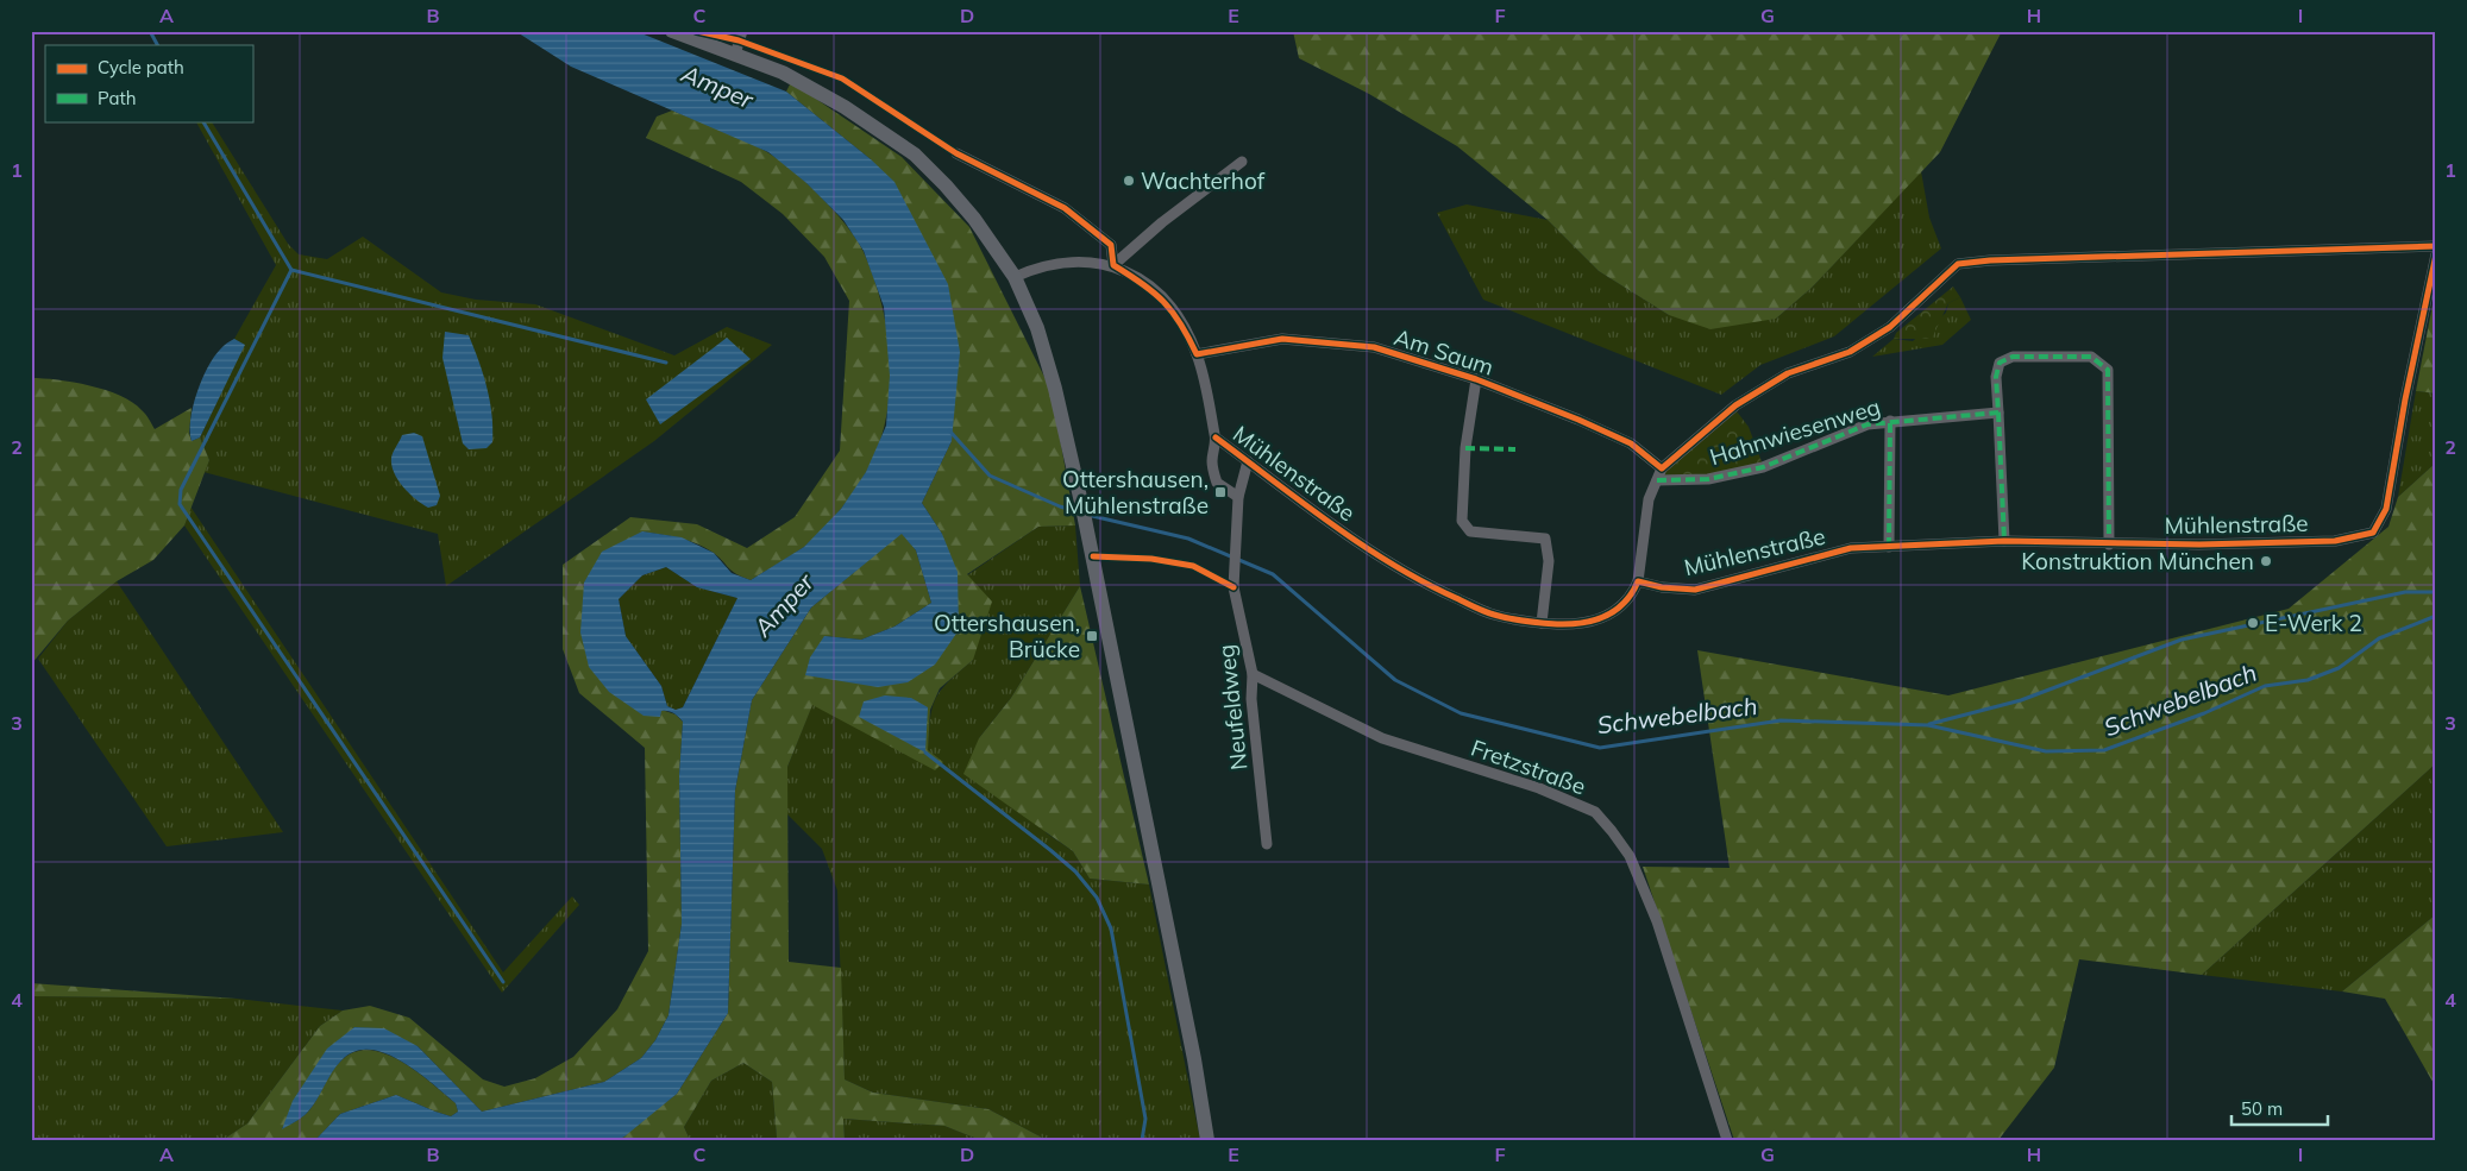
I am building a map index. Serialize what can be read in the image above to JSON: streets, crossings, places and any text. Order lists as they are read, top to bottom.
{
  "streets": {
    "street": [
      "Am Saum",
      "Hahnwiesenweg",
      "Mühlenstraße",
      "Neufeldweg",
      "Fretzstraße"
    ]
  },
  "crossings": [
    ["Am Saum", "Mühlenstraße"],
    ["Mühlenstraße", "Neufeldweg"],
    ["Neufeldweg", "Fretzstraße"]
  ],
  "water": ["Amper", "Schwebelbach"],
  "places": {
    "other": ["Wachterhof", "Konstruktion München", "E-Werk 2"],
    "transit": ["Ottershausen, Mühlenstraße", "Ottershausen, Brücke"]
  },
  "legend": ["Cycle path", "Path"],
  "scale_bar": "50 m",
  "grid": {
    "columns": [
      "A",
      "B",
      "C",
      "D",
      "E",
      "F",
      "G",
      "H",
      "I"
    ],
    "rows": [
      "1",
      "2",
      "3",
      "4"
    ]
  }
}
